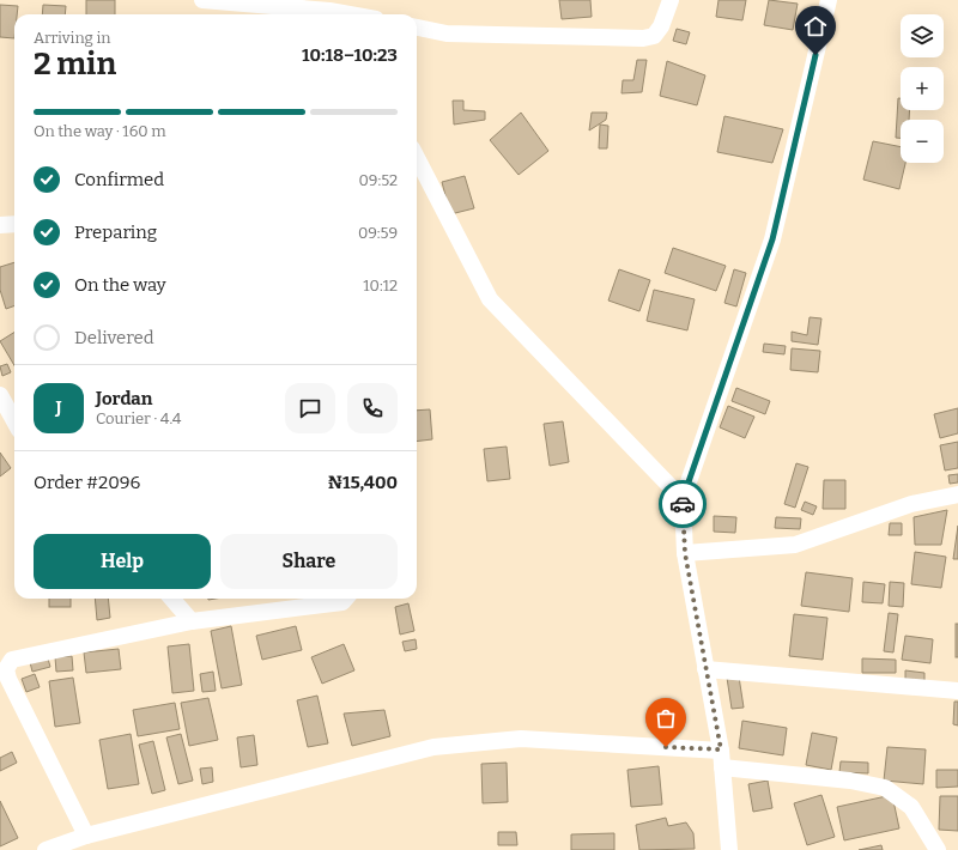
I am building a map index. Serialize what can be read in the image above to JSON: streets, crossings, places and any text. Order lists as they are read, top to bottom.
{
  "page": {
    "map_buttons": ["+", "−"],
    "heading": ["2 min", "Arriving in", "10:18–10:23"],
    "panel": [
      "Jordan",
      "Courier · 4.4",
      "Order #2096",
      "₦15,400"
    ],
    "bar": "On the way · 160 m",
    "list": [
      ["Confirmed", "09:52"],
      ["Preparing", "09:59"],
      ["On the way", "10:12"],
      "Delivered"
    ],
    "round": "J",
    "buttons": ["Help", "Share"]
  }
}
